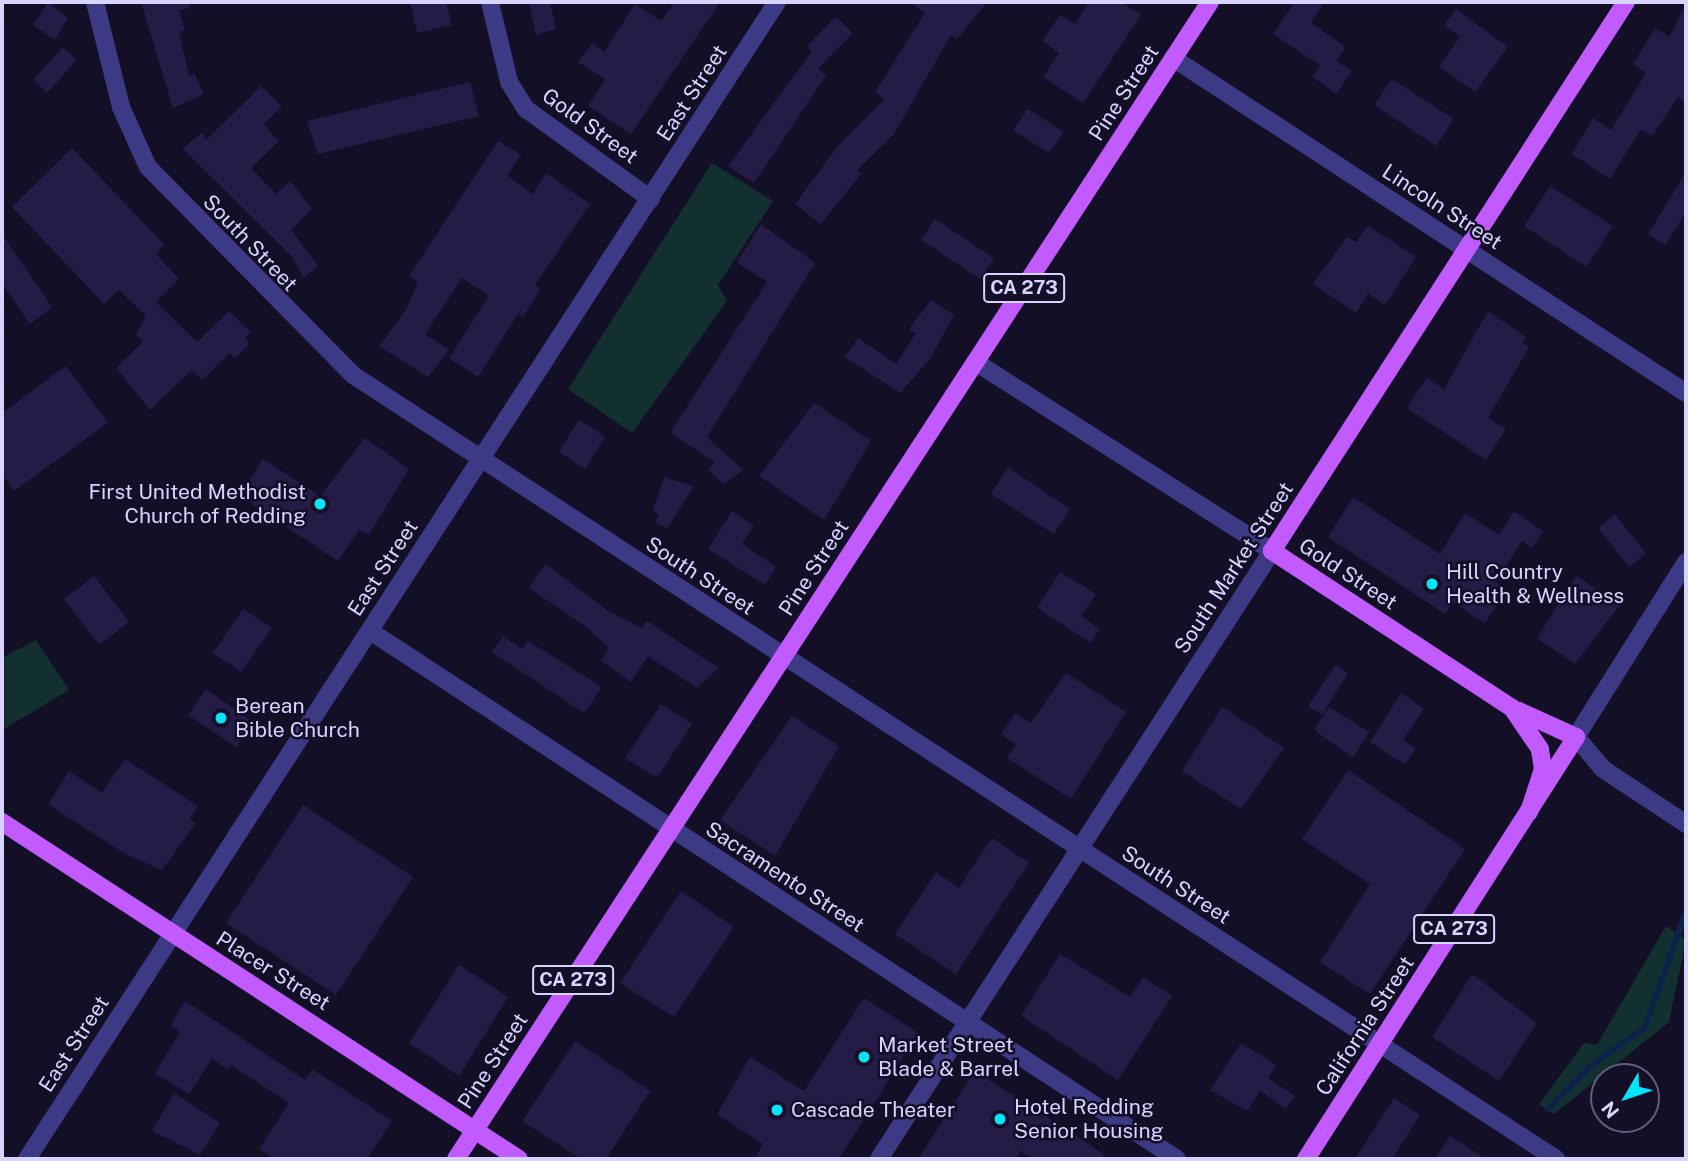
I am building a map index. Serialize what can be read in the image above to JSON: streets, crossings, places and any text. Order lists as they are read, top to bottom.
{
  "streets": {
    "main road": [
      "Pine Street",
      "Gold Street",
      "CA 273",
      "South Market Street",
      "Placer Street",
      "California Street"
    ],
    "street": [
      "East Street",
      "Lincoln Street",
      "South Street",
      "Sacramento Street"
    ]
  },
  "crossings": [
    ["East Street", "Gold Street"],
    ["East Street", "South Street"],
    ["East Street", "Sacramento Street"],
    ["East Street", "Placer Street"],
    ["Pine Street", "Gold Street"],
    ["Pine Street", "Lincoln Street"],
    ["Pine Street", "South Street"],
    ["Pine Street", "Sacramento Street"],
    ["Pine Street", "Placer Street"],
    ["Gold Street", "CA 273"],
    ["Gold Street", "South Market Street"],
    ["Gold Street", "California Street"],
    ["Lincoln Street", "South Market Street"],
    ["South Street", "South Market Street"],
    ["South Street", "California Street"],
    ["CA 273", "California Street"],
    ["South Market Street", "Sacramento Street"]
  ],
  "places": [
    "First United Methodist Church of Redding",
    "Hill Country Health & Wellness",
    "Berean Bible Church",
    "Market Street Blade & Barrel",
    "Cascade Theater",
    "Hotel Redding Senior Housing"
  ],
  "north": "bottom left"
}
